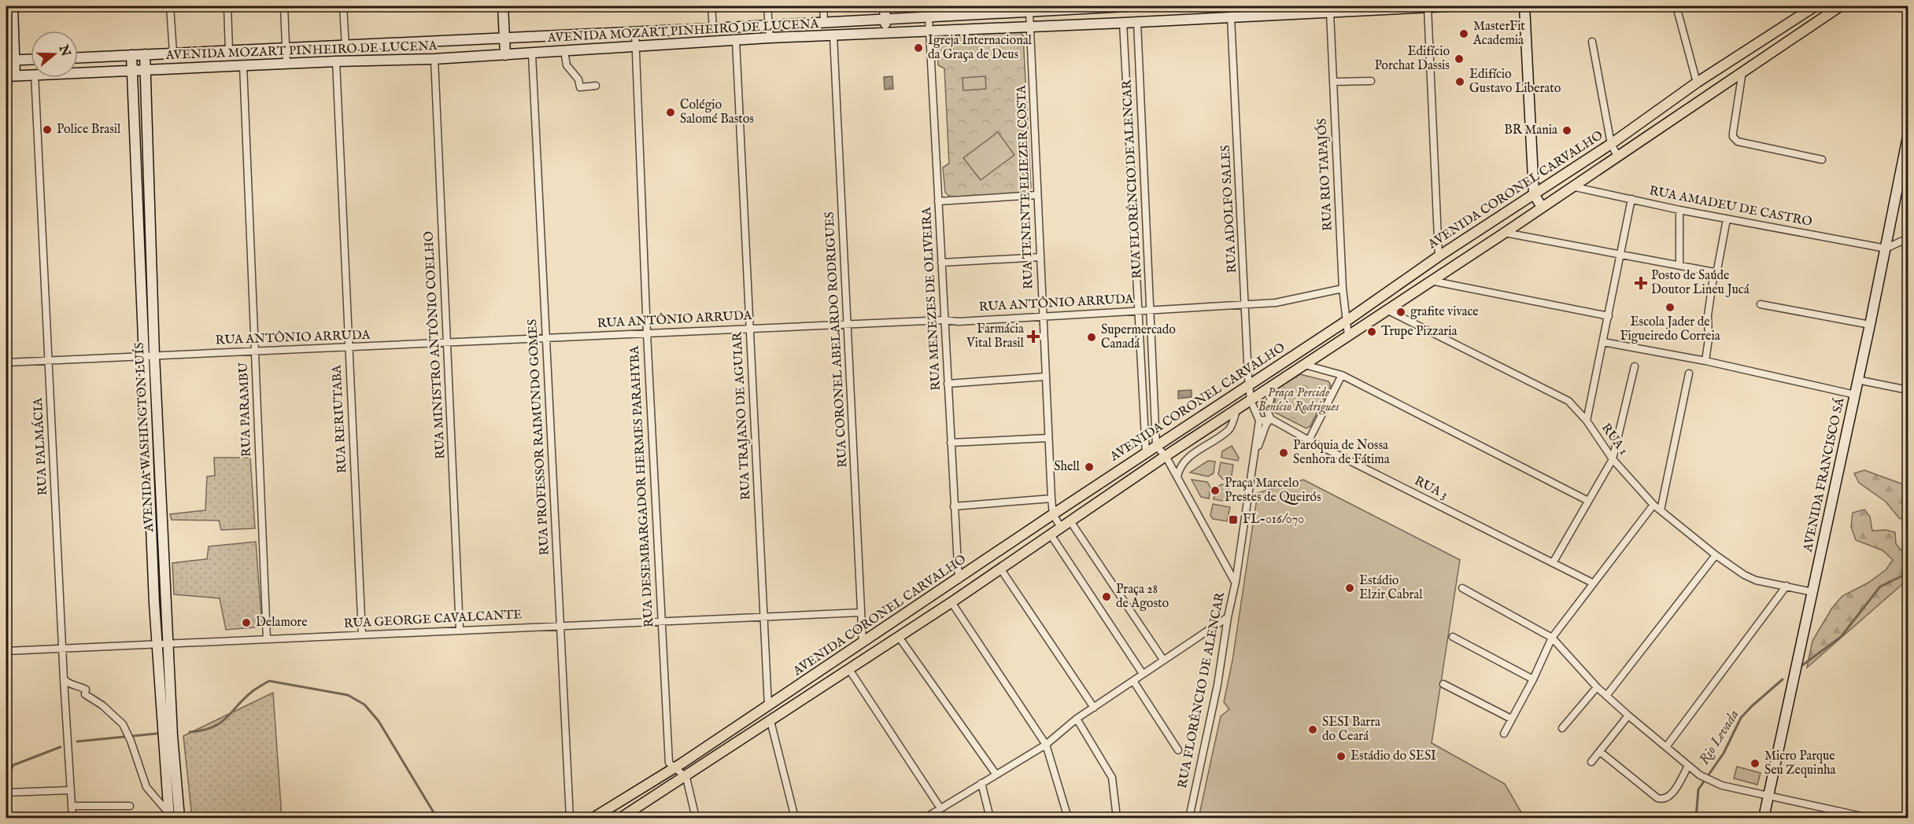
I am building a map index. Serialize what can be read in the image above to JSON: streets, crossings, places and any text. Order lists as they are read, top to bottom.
{
  "streets": {
    "main road": [
      "AVENIDA MOZART PINHEIRO DE LUCENA",
      "AVENIDA CORONEL CARVALHO",
      "AVENIDA WASHINGTON LUÍS",
      "AVENIDA FRANCISCO SÁ"
    ],
    "street": [
      "RUA RIO TAPAJÓS",
      "RUA FLORÊNCIO DE ALENCAR",
      "RUA TENENTE ELIEZER COSTA",
      "RUA AMADEU DE CASTRO",
      "RUA ADOLFO SALES",
      "RUA MENEZES DE OLIVEIRA",
      "RUA ANTÔNIO ARRUDA",
      "RUA CORONEL ABELARDO RODRIGUES",
      "RUA MINISTRO ANTÔNIO COELHO",
      "RUA PARAMBU",
      "RUA TRAJANO DE AGUIAR",
      "RUA RERIUTABA",
      "RUA PROFESSOR RAIMUNDO GOMES",
      "RUA 1",
      "RUA PALMÁCIA",
      "RUA DESEMBARGADOR HERMES PARAHYBA",
      "RUA 3",
      "RUA GEORGE CAVALCANTE"
    ]
  },
  "crossings": [
    ["AVENIDA MOZART PINHEIRO DE LUCENA", "RUA RIO TAPAJÓS"],
    ["AVENIDA MOZART PINHEIRO DE LUCENA", "RUA FLORÊNCIO DE ALENCAR"],
    ["AVENIDA MOZART PINHEIRO DE LUCENA", "RUA TENENTE ELIEZER COSTA"],
    ["AVENIDA MOZART PINHEIRO DE LUCENA", "RUA ADOLFO SALES"],
    ["AVENIDA MOZART PINHEIRO DE LUCENA", "RUA MENEZES DE OLIVEIRA"],
    ["AVENIDA MOZART PINHEIRO DE LUCENA", "RUA CORONEL ABELARDO RODRIGUES"],
    ["AVENIDA MOZART PINHEIRO DE LUCENA", "RUA MINISTRO ANTÔNIO COELHO"],
    ["AVENIDA MOZART PINHEIRO DE LUCENA", "RUA PARAMBU"],
    ["AVENIDA MOZART PINHEIRO DE LUCENA", "RUA TRAJANO DE AGUIAR"],
    ["AVENIDA MOZART PINHEIRO DE LUCENA", "RUA RERIUTABA"],
    ["AVENIDA MOZART PINHEIRO DE LUCENA", "AVENIDA WASHINGTON LUÍS"],
    ["AVENIDA MOZART PINHEIRO DE LUCENA", "RUA PROFESSOR RAIMUNDO GOMES"],
    ["AVENIDA MOZART PINHEIRO DE LUCENA", "RUA DESEMBARGADOR HERMES PARAHYBA"],
    ["RUA RIO TAPAJÓS", "AVENIDA CORONEL CARVALHO"],
    ["RUA RIO TAPAJÓS", "RUA ANTÔNIO ARRUDA"],
    ["RUA FLORÊNCIO DE ALENCAR", "AVENIDA CORONEL CARVALHO"],
    ["RUA FLORÊNCIO DE ALENCAR", "RUA ANTÔNIO ARRUDA"],
    ["RUA TENENTE ELIEZER COSTA", "AVENIDA CORONEL CARVALHO"],
    ["RUA TENENTE ELIEZER COSTA", "RUA ANTÔNIO ARRUDA"],
    ["AVENIDA CORONEL CARVALHO", "RUA AMADEU DE CASTRO"],
    ["AVENIDA CORONEL CARVALHO", "RUA ADOLFO SALES"],
    ["AVENIDA CORONEL CARVALHO", "RUA MENEZES DE OLIVEIRA"],
    ["AVENIDA CORONEL CARVALHO", "RUA CORONEL ABELARDO RODRIGUES"],
    ["AVENIDA CORONEL CARVALHO", "RUA TRAJANO DE AGUIAR"],
    ["AVENIDA CORONEL CARVALHO", "RUA 1"],
    ["AVENIDA CORONEL CARVALHO", "RUA DESEMBARGADOR HERMES PARAHYBA"],
    ["RUA AMADEU DE CASTRO", "AVENIDA FRANCISCO SÁ"],
    ["RUA ADOLFO SALES", "RUA ANTÔNIO ARRUDA"],
    ["RUA MENEZES DE OLIVEIRA", "RUA ANTÔNIO ARRUDA"],
    ["RUA ANTÔNIO ARRUDA", "RUA CORONEL ABELARDO RODRIGUES"],
    ["RUA ANTÔNIO ARRUDA", "RUA MINISTRO ANTÔNIO COELHO"],
    ["RUA ANTÔNIO ARRUDA", "RUA PARAMBU"],
    ["RUA ANTÔNIO ARRUDA", "RUA TRAJANO DE AGUIAR"],
    ["RUA ANTÔNIO ARRUDA", "RUA RERIUTABA"],
    ["RUA ANTÔNIO ARRUDA", "AVENIDA WASHINGTON LUÍS"],
    ["RUA ANTÔNIO ARRUDA", "RUA PROFESSOR RAIMUNDO GOMES"],
    ["RUA ANTÔNIO ARRUDA", "RUA PALMÁCIA"],
    ["RUA ANTÔNIO ARRUDA", "RUA DESEMBARGADOR HERMES PARAHYBA"],
    ["RUA CORONEL ABELARDO RODRIGUES", "RUA GEORGE CAVALCANTE"],
    ["RUA MINISTRO ANTÔNIO COELHO", "RUA GEORGE CAVALCANTE"],
    ["RUA PARAMBU", "RUA GEORGE CAVALCANTE"],
    ["RUA TRAJANO DE AGUIAR", "RUA GEORGE CAVALCANTE"],
    ["RUA RERIUTABA", "RUA GEORGE CAVALCANTE"],
    ["AVENIDA WASHINGTON LUÍS", "RUA GEORGE CAVALCANTE"],
    ["RUA PROFESSOR RAIMUNDO GOMES", "RUA GEORGE CAVALCANTE"],
    ["RUA 1", "AVENIDA FRANCISCO SÁ"],
    ["RUA PALMÁCIA", "RUA GEORGE CAVALCANTE"],
    ["RUA DESEMBARGADOR HERMES PARAHYBA", "RUA GEORGE CAVALCANTE"]
  ],
  "water": ["Rio Levada"],
  "parks": ["Praça Percide Benício Rodrigues"],
  "places": {
    "other": [
      "MasterFit Academia",
      "Igreja Internacional da Graça de Deus",
      "Edifício Porchat Dassis",
      "Edifício Gustavo Liberato",
      "Colégio Salomé Bastos",
      "Police Brasil",
      "BR Mania",
      "Escola Jader de Figueiredo Correia",
      "grafite vivace",
      "Trupe Pizzaria",
      "Supermercado Canadá",
      "Paróquia de Nossa Senhora de Fátima",
      "Shell",
      "Praça Marcelo Prestes de Queirós",
      "Estádio Elzir Cabral",
      "Praça 28 de Agosto",
      "Delamore",
      "SESI Barra do Ceará",
      "Estádio do SESI",
      "Micro Parque Seu Zequinha"
    ],
    "health": ["Posto de Saúde Doutor Lineu Jucá", "Farmácia Vital Brasil"],
    "transit": ["FL-016/070"]
  },
  "north": "right"
}
